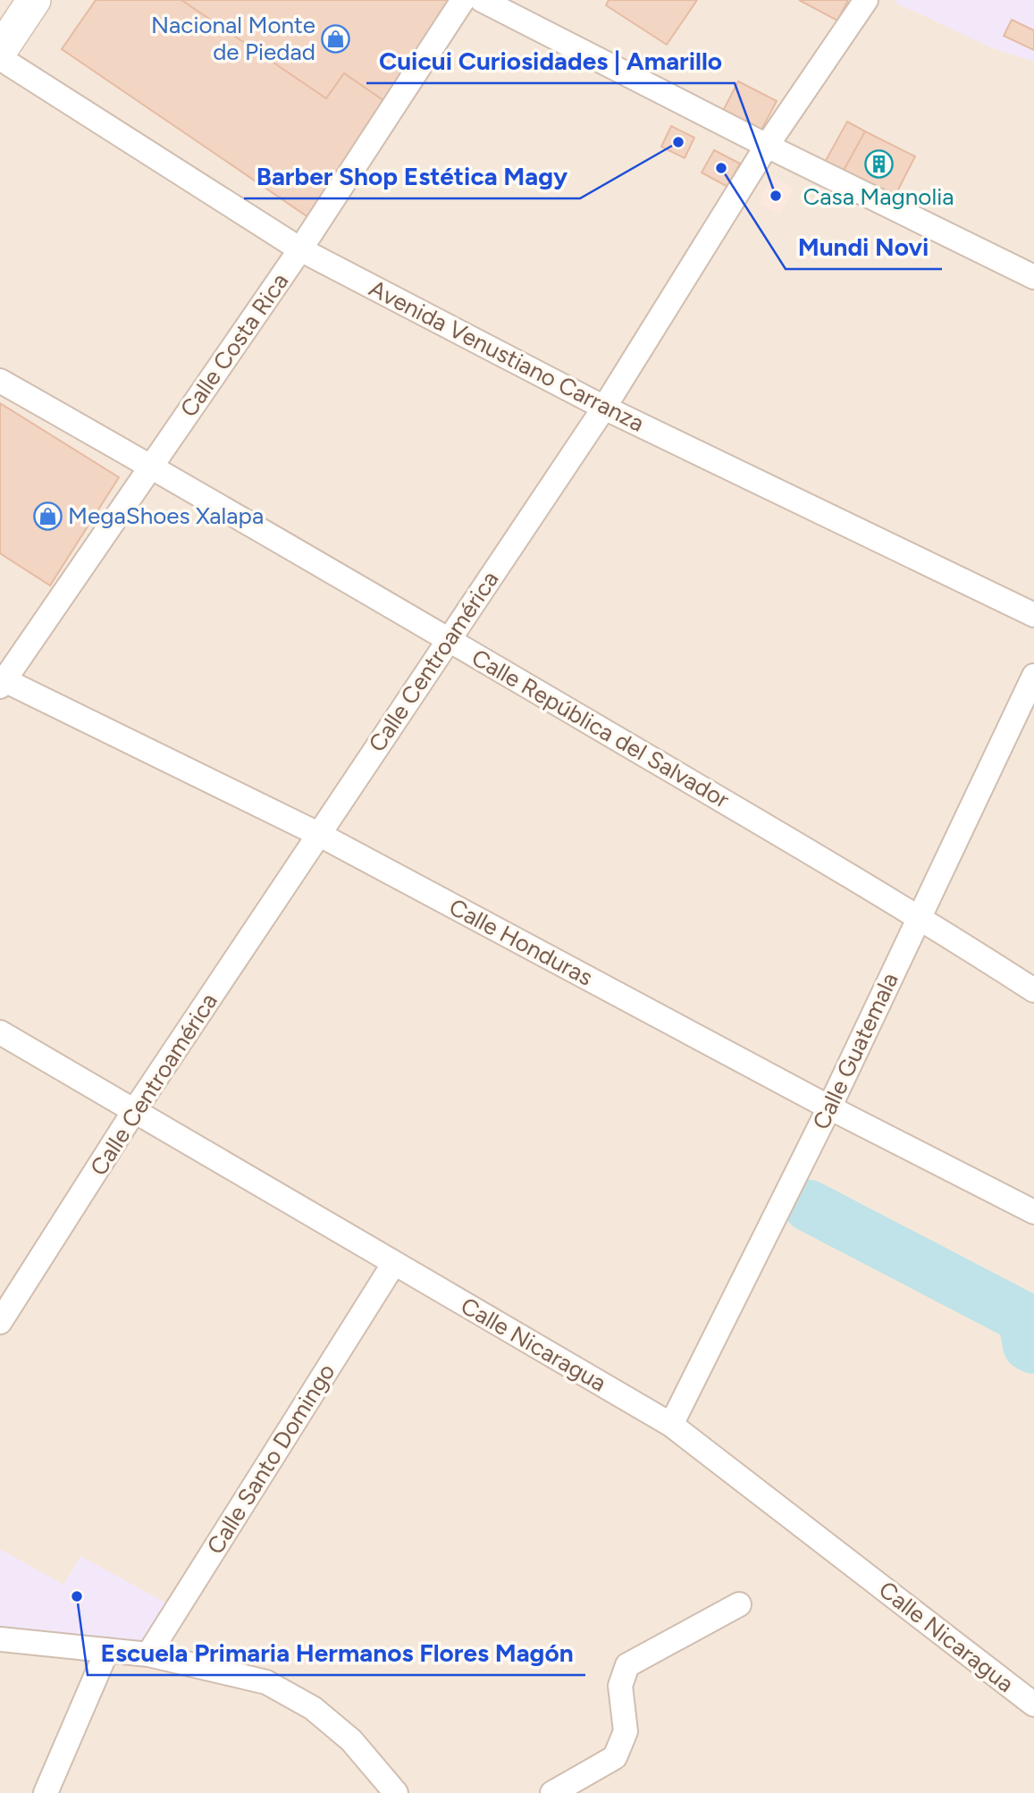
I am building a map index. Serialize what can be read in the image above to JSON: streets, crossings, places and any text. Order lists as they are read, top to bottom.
{
  "streets": {
    "street": [
      "Calle Costa Rica",
      "Avenida Venustiano Carranza",
      "Calle Centroamérica",
      "Calle República del Salvador",
      "Calle Honduras",
      "Calle Guatemala",
      "Calle Nicaragua",
      "Calle Santo Domingo"
    ]
  },
  "crossings": [
    ["Calle Costa Rica", "Avenida Venustiano Carranza"],
    ["Calle Costa Rica", "Calle República del Salvador"],
    ["Calle Costa Rica", "Calle Honduras"],
    ["Avenida Venustiano Carranza", "Calle Centroamérica"],
    ["Calle Centroamérica", "Calle República del Salvador"],
    ["Calle Centroamérica", "Calle Honduras"],
    ["Calle Centroamérica", "Calle Nicaragua"],
    ["Calle República del Salvador", "Calle Guatemala"],
    ["Calle Honduras", "Calle Guatemala"],
    ["Calle Guatemala", "Calle Nicaragua"],
    ["Calle Nicaragua", "Calle Santo Domingo"]
  ],
  "places": {
    "shop": ["Nacional Monte de Piedad", "MegaShoes Xalapa"],
    "other": [
      "Barber Shop Estética Magy",
      "Mundi Novi",
      "Cuicui Curiosidades | Amarillo",
      "Escuela Primaria Hermanos Flores Magón"
    ],
    "building": ["Casa Magnolia"]
  }
}
